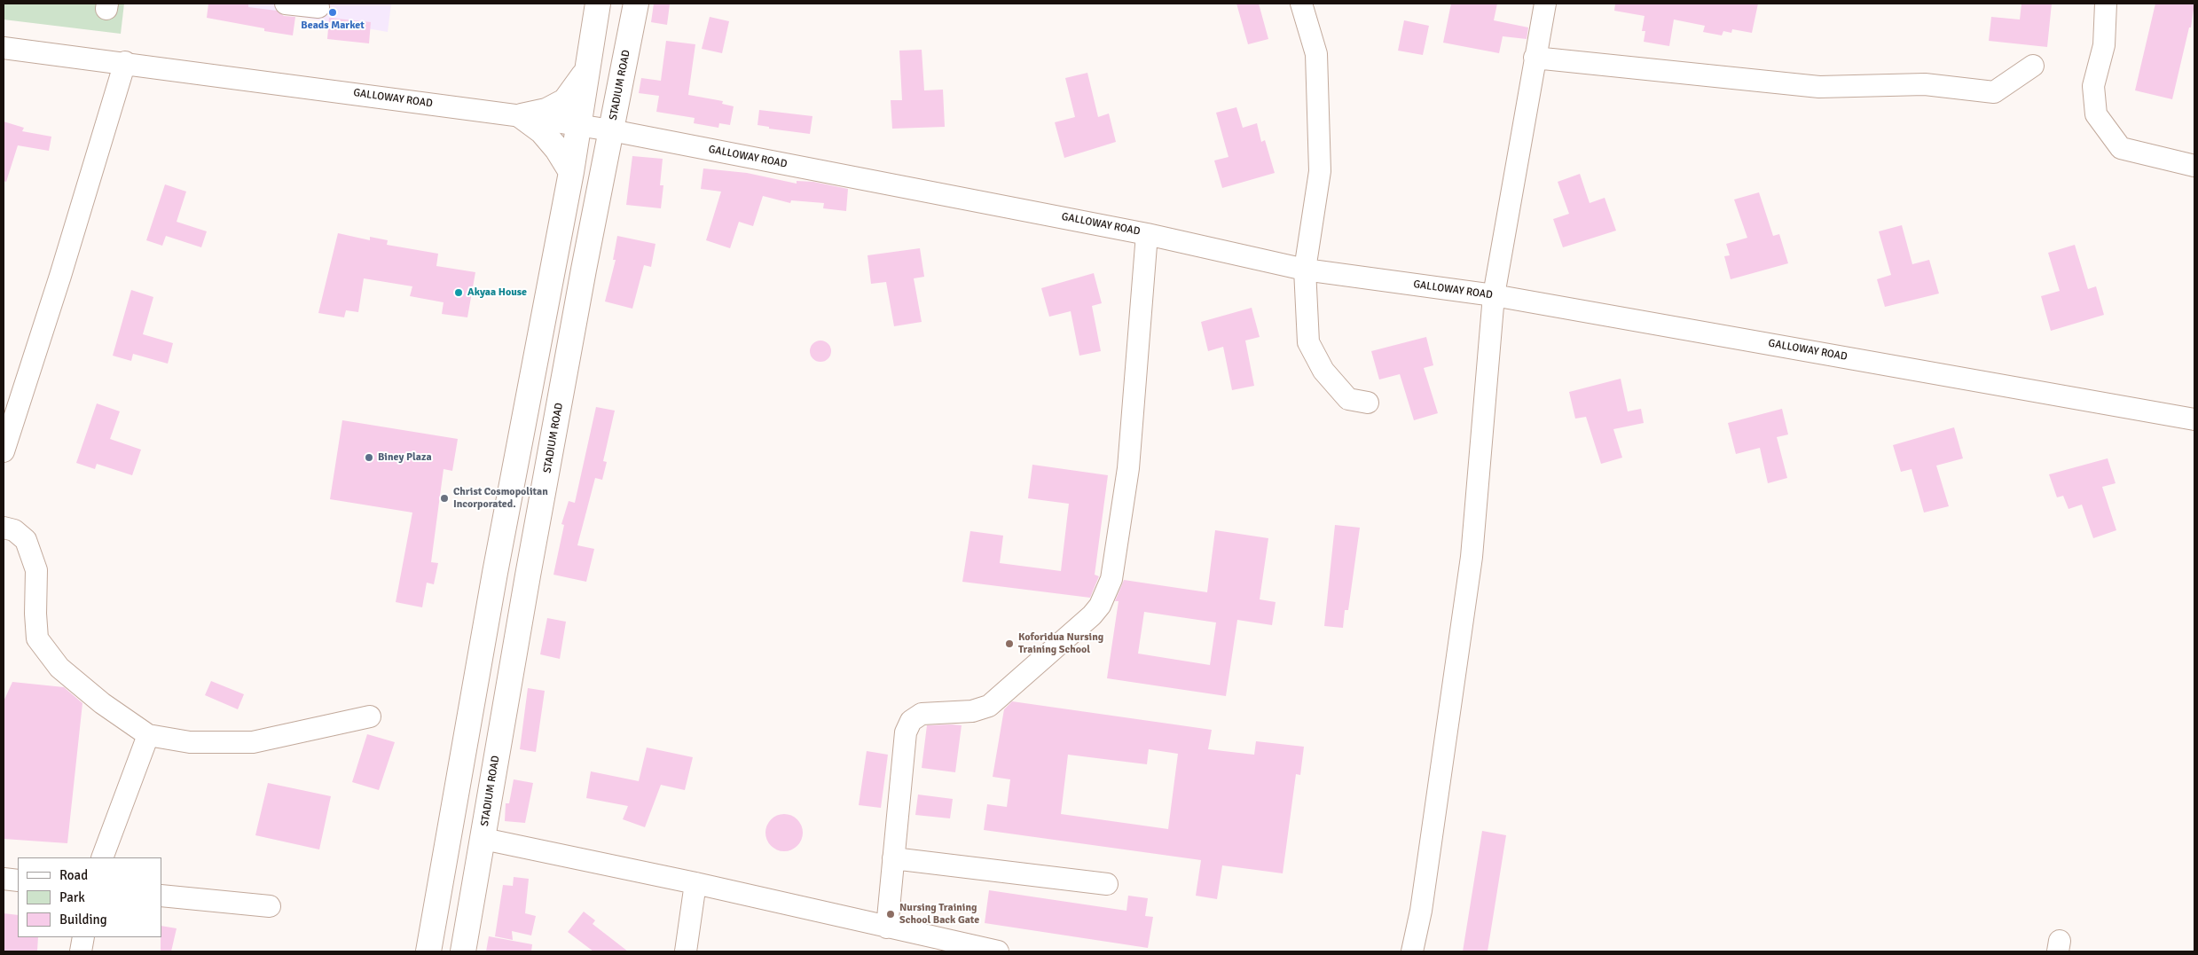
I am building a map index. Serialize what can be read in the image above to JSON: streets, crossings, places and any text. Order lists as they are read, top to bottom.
{
  "streets": {
    "main road": ["STADIUM ROAD"],
    "street": ["GALLOWAY ROAD"]
  },
  "crossings": [
    ["STADIUM ROAD", "GALLOWAY ROAD"]
  ],
  "places": [
    "Beads Market",
    "Akyaa House",
    "Biney Plaza",
    "Christ Cosmopolitan Incorporated.",
    "Koforidua Nursing Training School",
    "Nursing Training School Back Gate"
  ],
  "legend": ["Road", "Park", "Building"]
}
